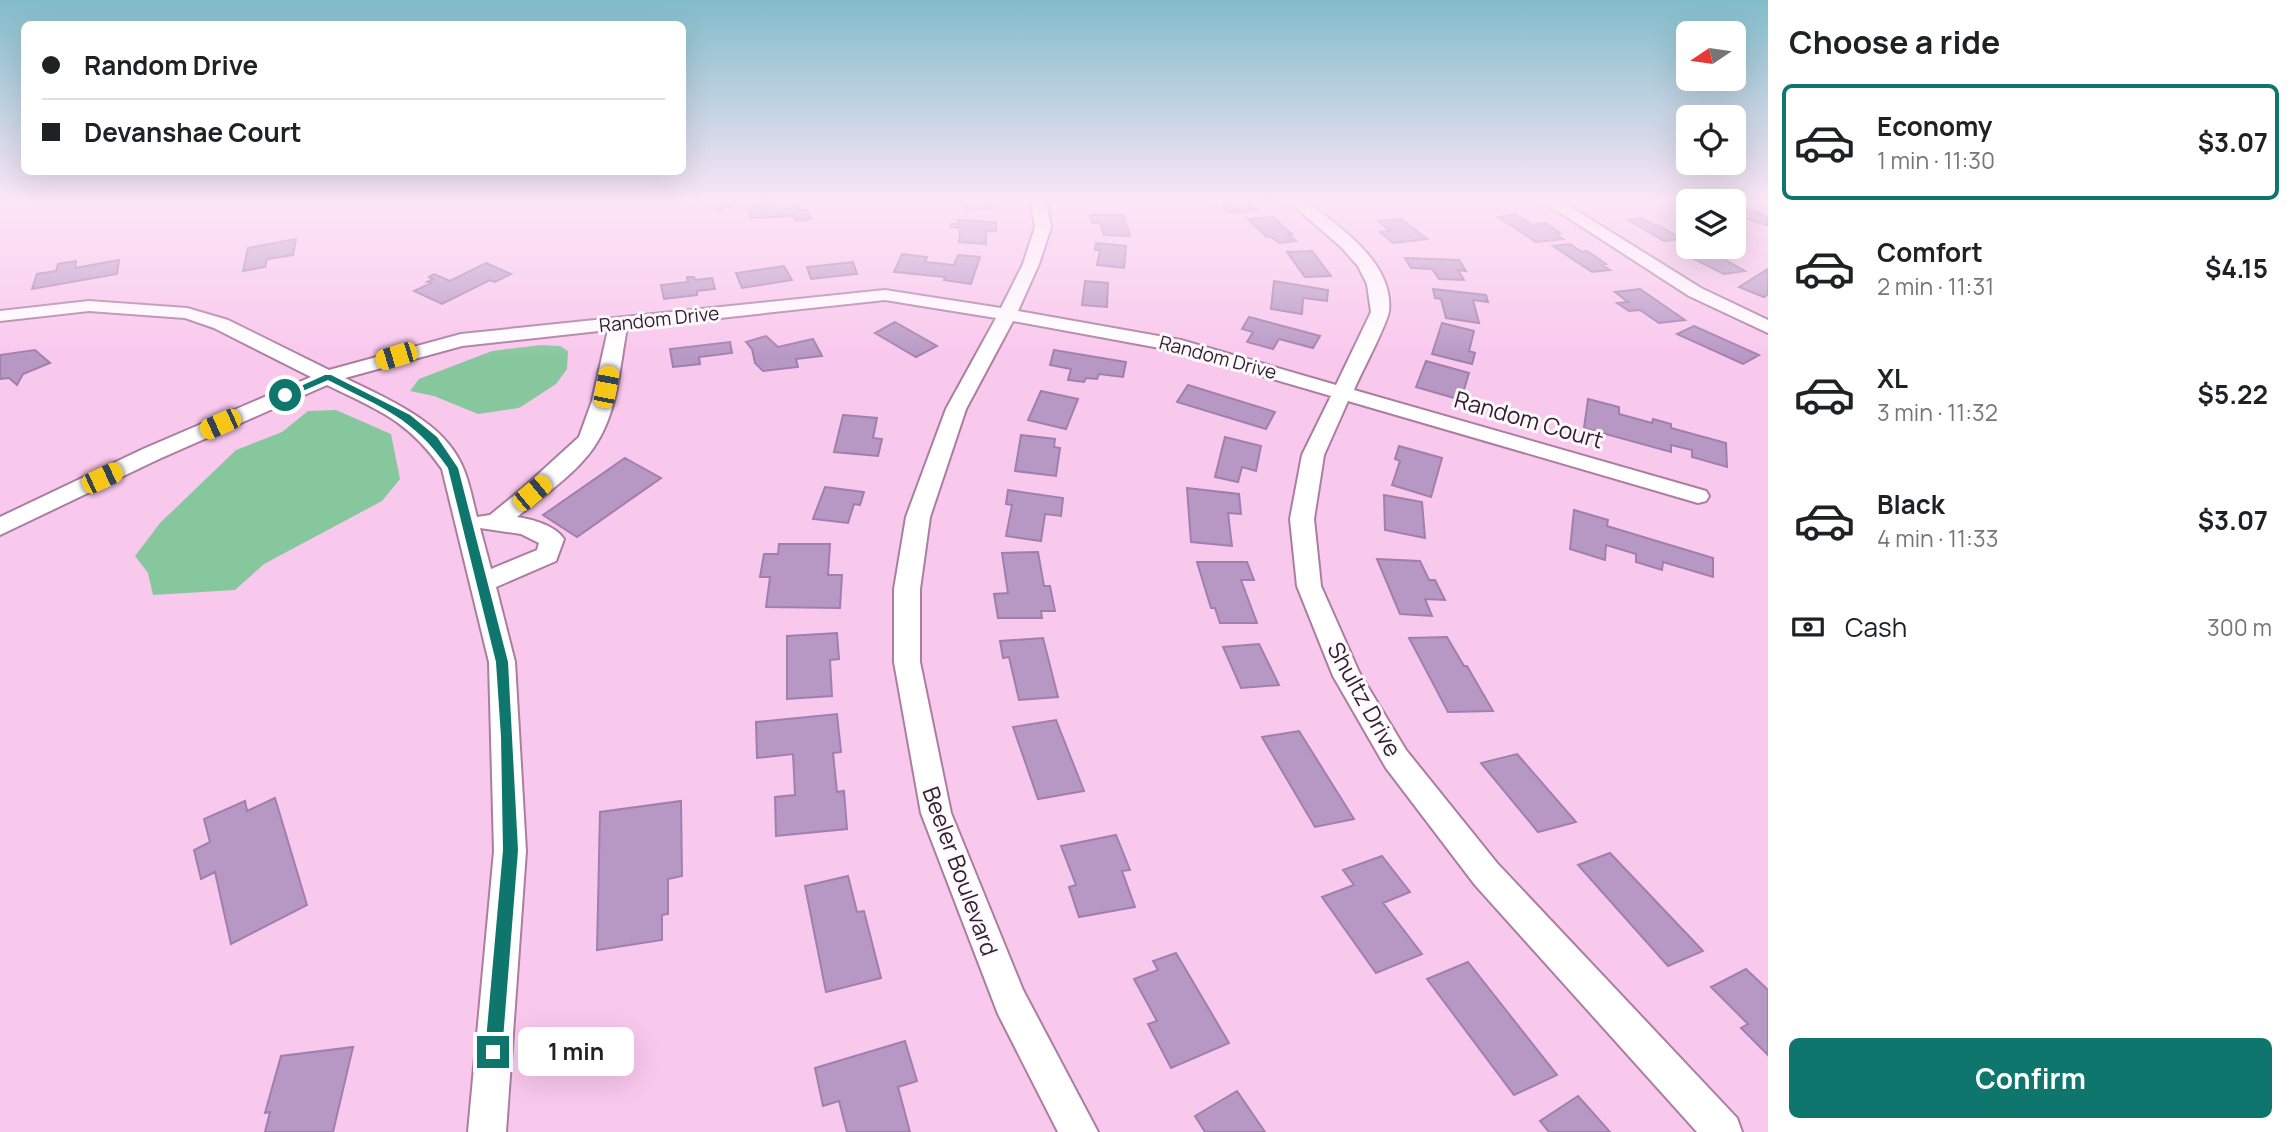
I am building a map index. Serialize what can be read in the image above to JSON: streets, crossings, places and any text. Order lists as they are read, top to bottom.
{
  "streets": {
    "street": [
      "Random Drive",
      "Random Court",
      "Shultz Drive",
      "Beeler Boulevard"
    ]
  },
  "crossings": [
    ["Random Drive", "Random Court"],
    ["Random Drive", "Shultz Drive"],
    ["Random Drive", "Beeler Boulevard"],
    ["Random Court", "Shultz Drive"]
  ],
  "north": "left",
  "page": {
    "heading": "Choose a ride",
    "banner": ["Random Drive", "Devanshae Court"],
    "list": [
      {
        "name": "Economy",
        "note": "1 min · 11:30",
        "value": "$3.07"
      },
      {
        "name": "Comfort",
        "note": "2 min · 11:31",
        "value": "$4.15"
      },
      {
        "name": "XL",
        "note": "3 min · 11:32",
        "value": "$5.22"
      },
      {
        "name": "Black",
        "note": "4 min · 11:33",
        "value": "$3.07"
      }
    ],
    "pay": ["Cash", "300 m"],
    "buttons": "Confirm",
    "bubble": "1 min"
  }
}
